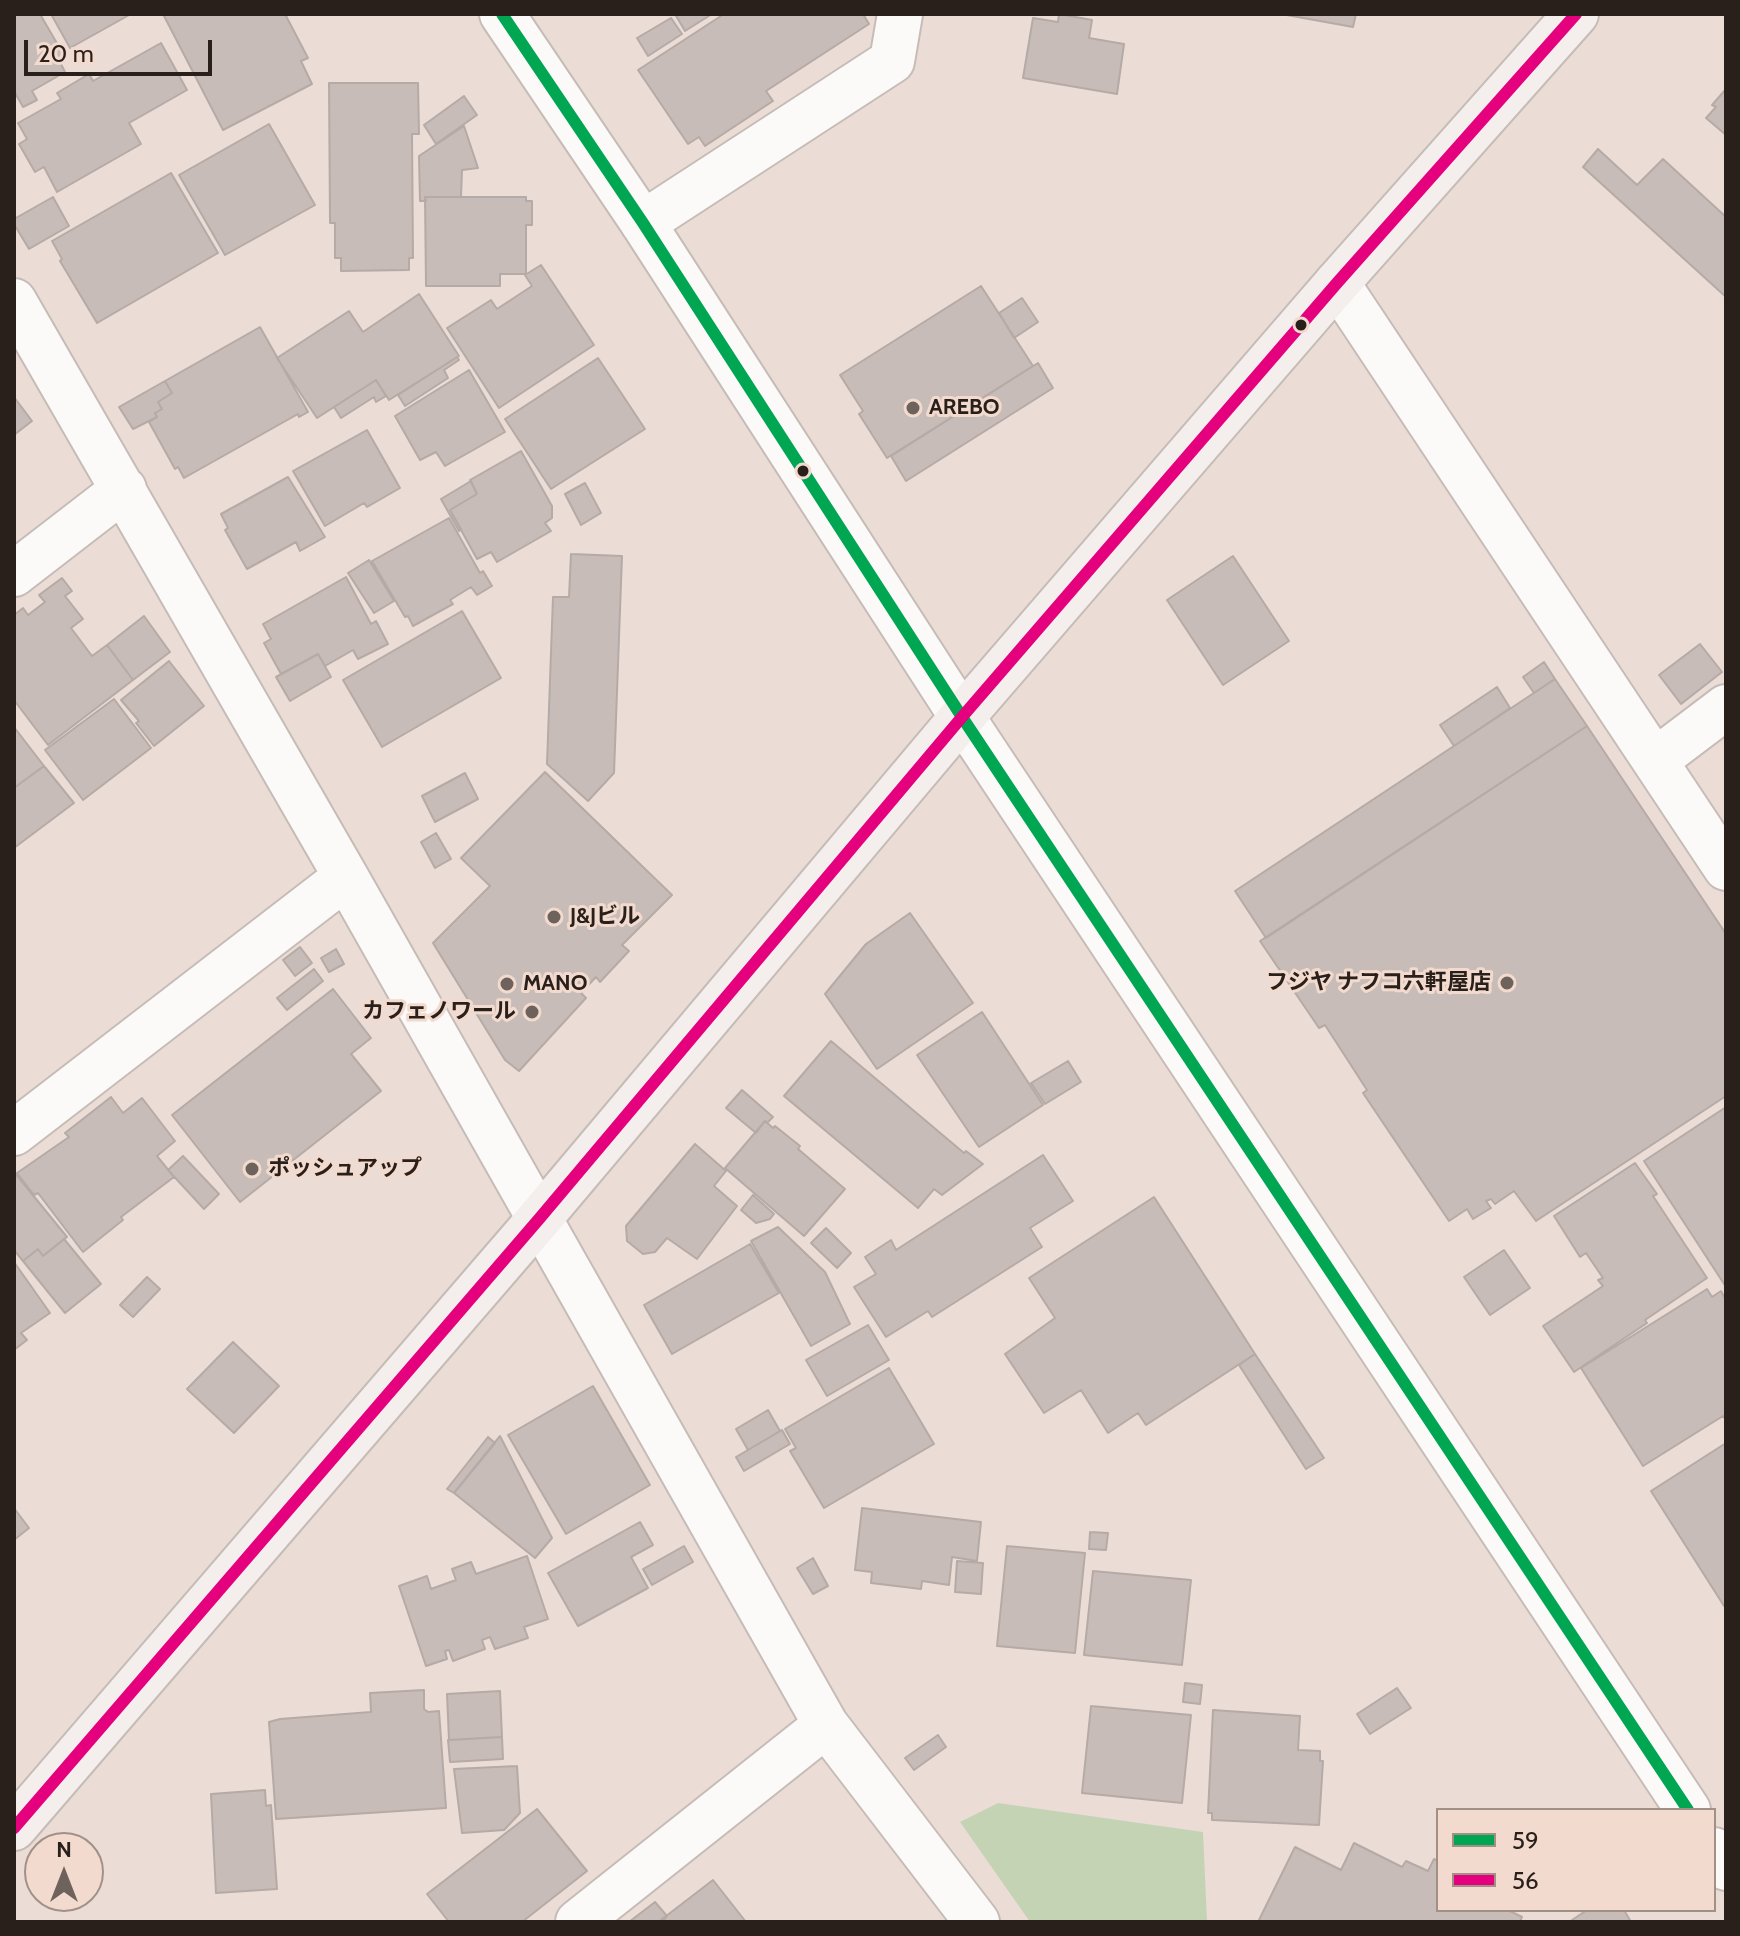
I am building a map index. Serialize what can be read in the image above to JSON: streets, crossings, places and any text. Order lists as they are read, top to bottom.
{
  "places": [
    "AREBO",
    "J&Jビル",
    "フジヤ ナフコ六軒屋店",
    "MANO",
    "カフェノワール",
    "ポッシュアップ"
  ],
  "lines": ["transit line 59", "transit line 56"],
  "legend": ["59", "56"],
  "scale_bar": "20 m",
  "north": "top"
}
